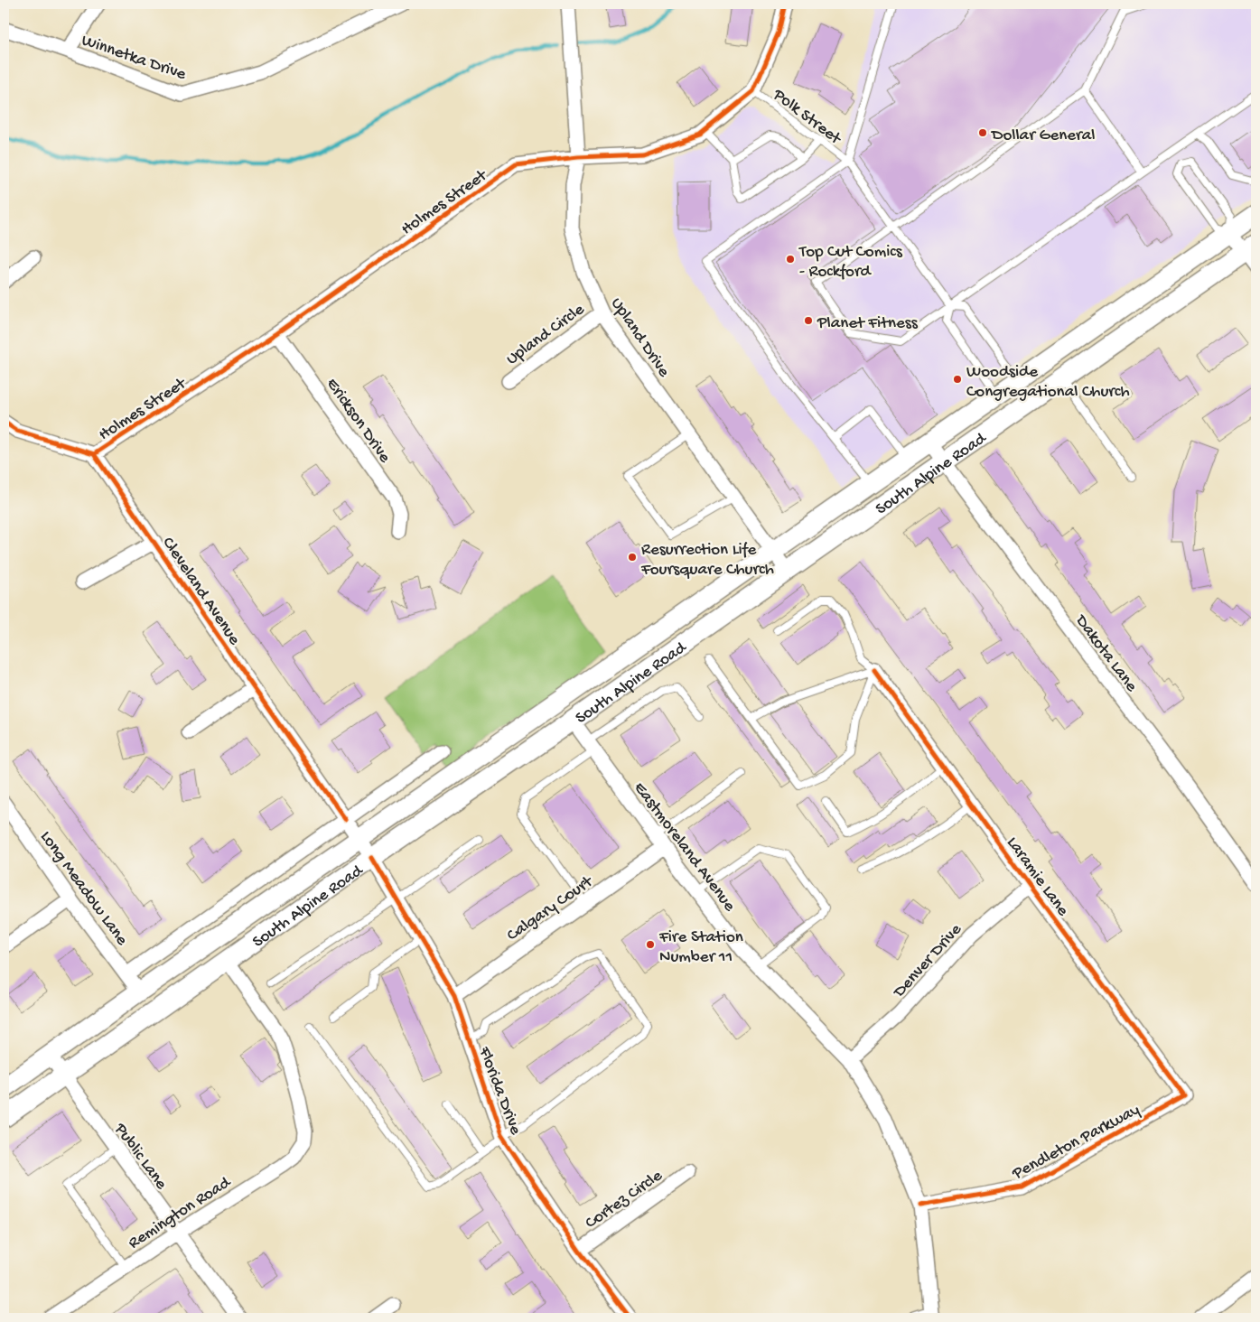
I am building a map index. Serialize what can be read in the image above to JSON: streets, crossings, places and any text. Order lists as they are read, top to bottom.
{
  "streets": {
    "main road": ["South Alpine Road"],
    "street": [
      "Winnetka Drive",
      "Holmes Street",
      "Upland Circle",
      "Upland Drive",
      "Erickson Drive",
      "Cleveland Avenue",
      "Dakota Lane",
      "Eastmoreland Avenue",
      "Laramie Lane",
      "Long Meadow Lane",
      "Calgary Court",
      "Denver Drive",
      "Florida Drive",
      "Pendleton Parkway",
      "Public Lane",
      "Cortez Circle",
      "Remington Road"
    ],
    "lane": ["Polk Street"]
  },
  "crossings": [
    ["Polk Street", "Holmes Street"],
    ["Holmes Street", "Upland Drive"],
    ["Holmes Street", "Erickson Drive"],
    ["Holmes Street", "Cleveland Avenue"],
    ["Upland Circle", "Upland Drive"],
    ["Upland Drive", "South Alpine Road"],
    ["South Alpine Road", "Cleveland Avenue"],
    ["South Alpine Road", "Dakota Lane"],
    ["South Alpine Road", "Eastmoreland Avenue"],
    ["South Alpine Road", "Long Meadow Lane"],
    ["South Alpine Road", "Florida Drive"],
    ["South Alpine Road", "Public Lane"],
    ["South Alpine Road", "Remington Road"],
    ["Cleveland Avenue", "Florida Drive"],
    ["Eastmoreland Avenue", "Calgary Court"],
    ["Eastmoreland Avenue", "Denver Drive"],
    ["Eastmoreland Avenue", "Pendleton Parkway"],
    ["Laramie Lane", "Denver Drive"],
    ["Laramie Lane", "Pendleton Parkway"],
    ["Calgary Court", "Florida Drive"],
    ["Florida Drive", "Cortez Circle"],
    ["Public Lane", "Remington Road"]
  ],
  "places": [
    "Dollar General",
    "Top Cut Comics - Rockford",
    "Planet Fitness",
    "Woodside Congregational Church",
    "Resurrection Life Foursquare Church",
    "Fire Station Number 11"
  ]
}
